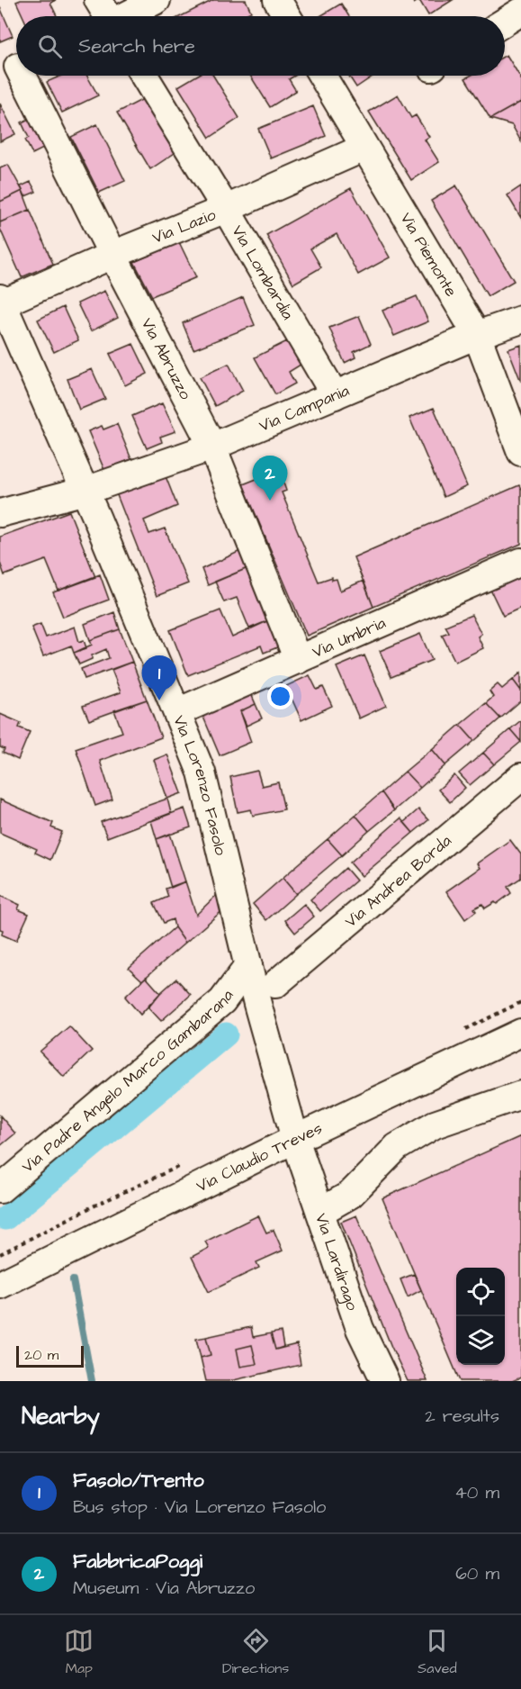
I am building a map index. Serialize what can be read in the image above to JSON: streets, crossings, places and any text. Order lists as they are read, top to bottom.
{
  "streets": {
    "street": [
      "Via Lazio",
      "Via Piemonte",
      "Via Lombardia",
      "Via Abruzzo",
      "Via Campania",
      "Via Umbria",
      "Via Lorenzo Fasolo",
      "Via Andrea Borda",
      "Via Padre Angelo Marco Gambarana",
      "Via Claudio Treves",
      "Via Lardirago"
    ]
  },
  "crossings": [
    ["Via Lazio", "Via Piemonte"],
    ["Via Lazio", "Via Lombardia"],
    ["Via Lazio", "Via Abruzzo"],
    ["Via Lazio", "Via Lorenzo Fasolo"],
    ["Via Piemonte", "Via Campania"],
    ["Via Lombardia", "Via Campania"],
    ["Via Abruzzo", "Via Campania"],
    ["Via Abruzzo", "Via Umbria"],
    ["Via Campania", "Via Lorenzo Fasolo"],
    ["Via Umbria", "Via Lorenzo Fasolo"],
    ["Via Lorenzo Fasolo", "Via Padre Angelo Marco Gambarana"],
    ["Via Lorenzo Fasolo", "Via Claudio Treves"],
    ["Via Lorenzo Fasolo", "Via Lardirago"],
    ["Via Claudio Treves", "Via Lardirago"]
  ],
  "scale_bar": "20 m",
  "page": {
    "search": "Search here",
    "pins": ["2", "1"],
    "scale": "20 m",
    "heading": ["Nearby", "2 results"],
    "list": [
      {
        "mark": "1",
        "name": "Fasolo/Trento",
        "note": "Bus stop · Via Lorenzo Fasolo",
        "value": "40 m"
      },
      {
        "mark": "2",
        "name": "FabbricaPoggi",
        "note": "Museum · Via Abruzzo",
        "value": "60 m"
      }
    ],
    "nav": ["Map", "Directions", "Saved"]
  }
}
